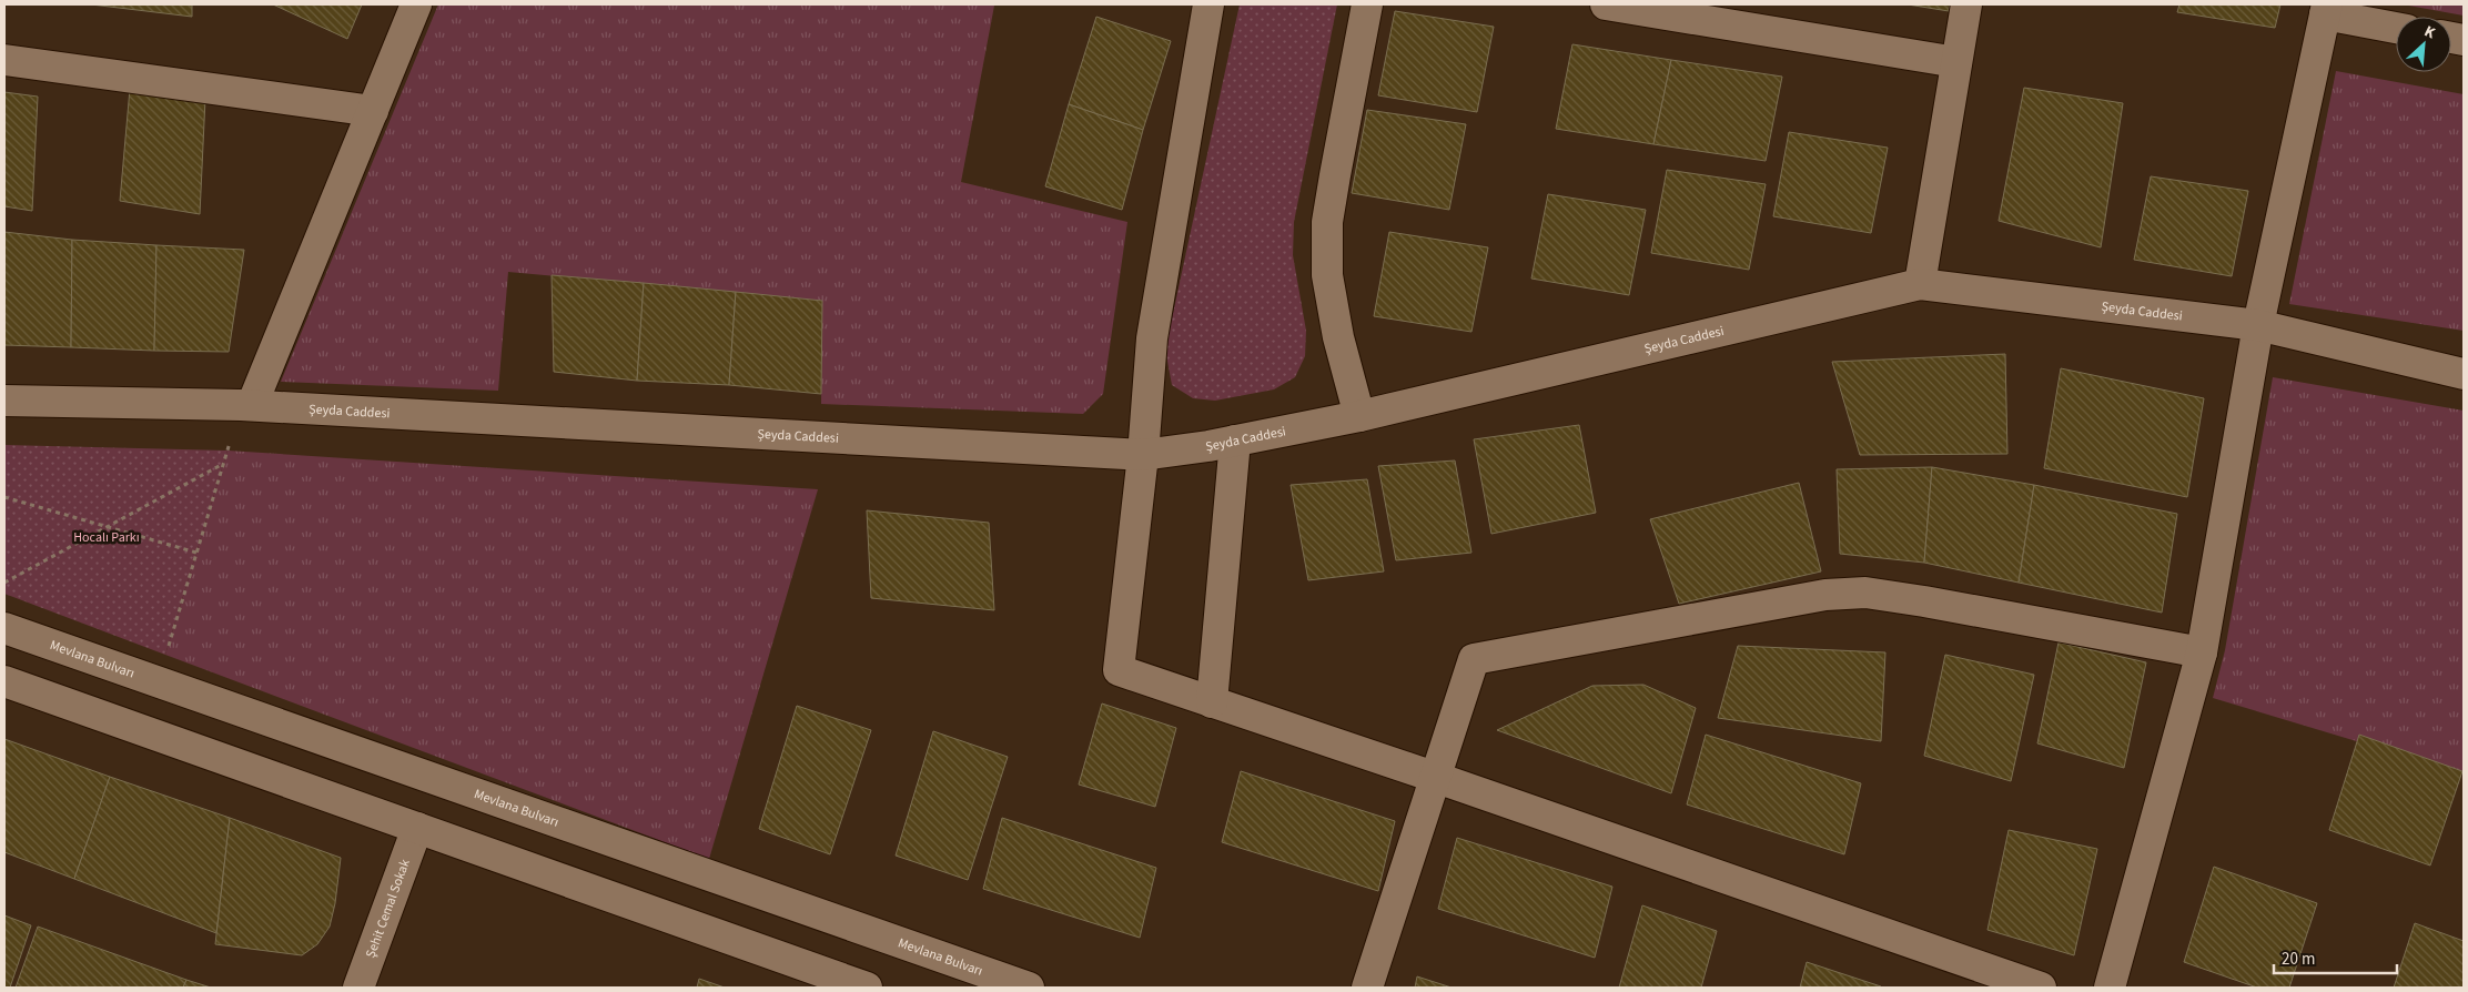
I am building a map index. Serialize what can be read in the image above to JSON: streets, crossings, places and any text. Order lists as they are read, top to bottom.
{
  "streets": {
    "street": ["Şeyda Caddesi", "Mevlana Bulvarı", "Şehit Cemal Sokak"]
  },
  "parks": ["Hocalı Parkı"],
  "scale_bar": "20 m",
  "north": "top right"
}
